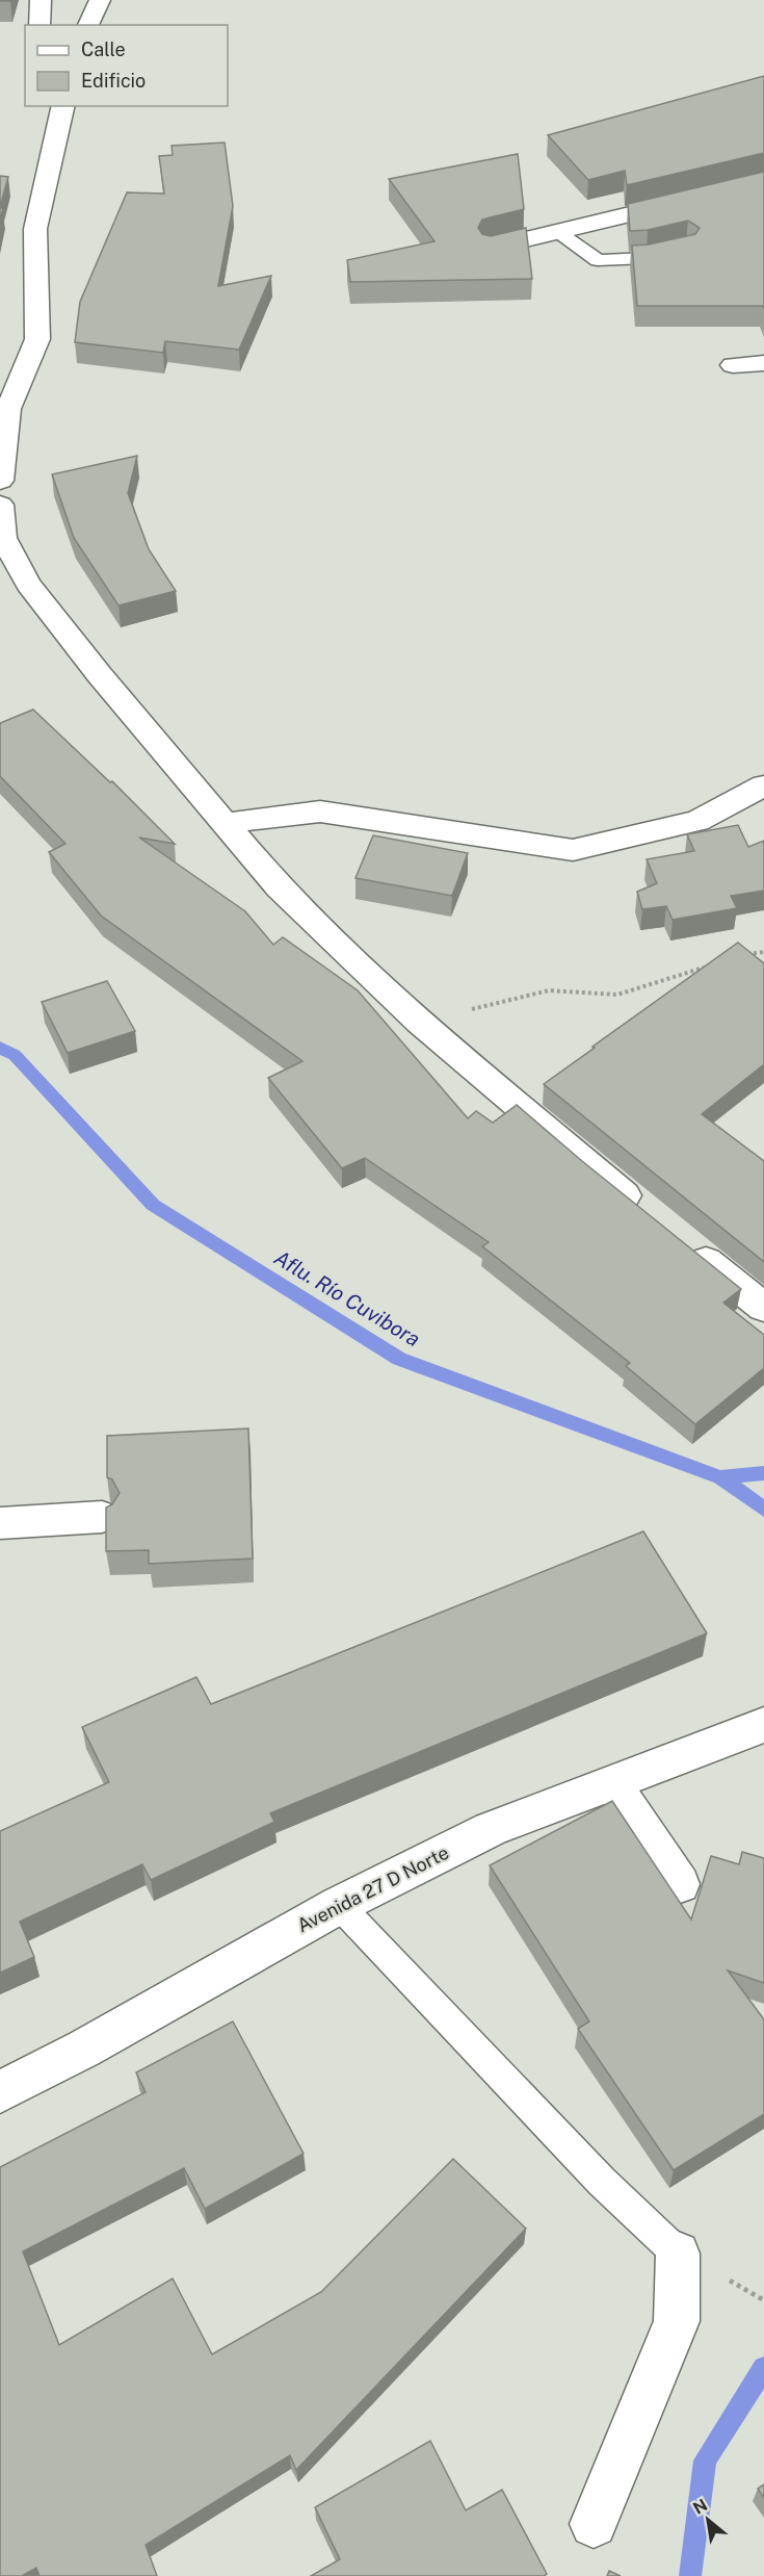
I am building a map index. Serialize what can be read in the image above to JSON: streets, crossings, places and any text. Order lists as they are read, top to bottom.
{
  "streets": {
    "street": ["Avenida 27 D Norte"]
  },
  "water": ["Aflu. Río Cuvibora"],
  "legend": ["Calle", "Edificio"],
  "north": "top left"
}
